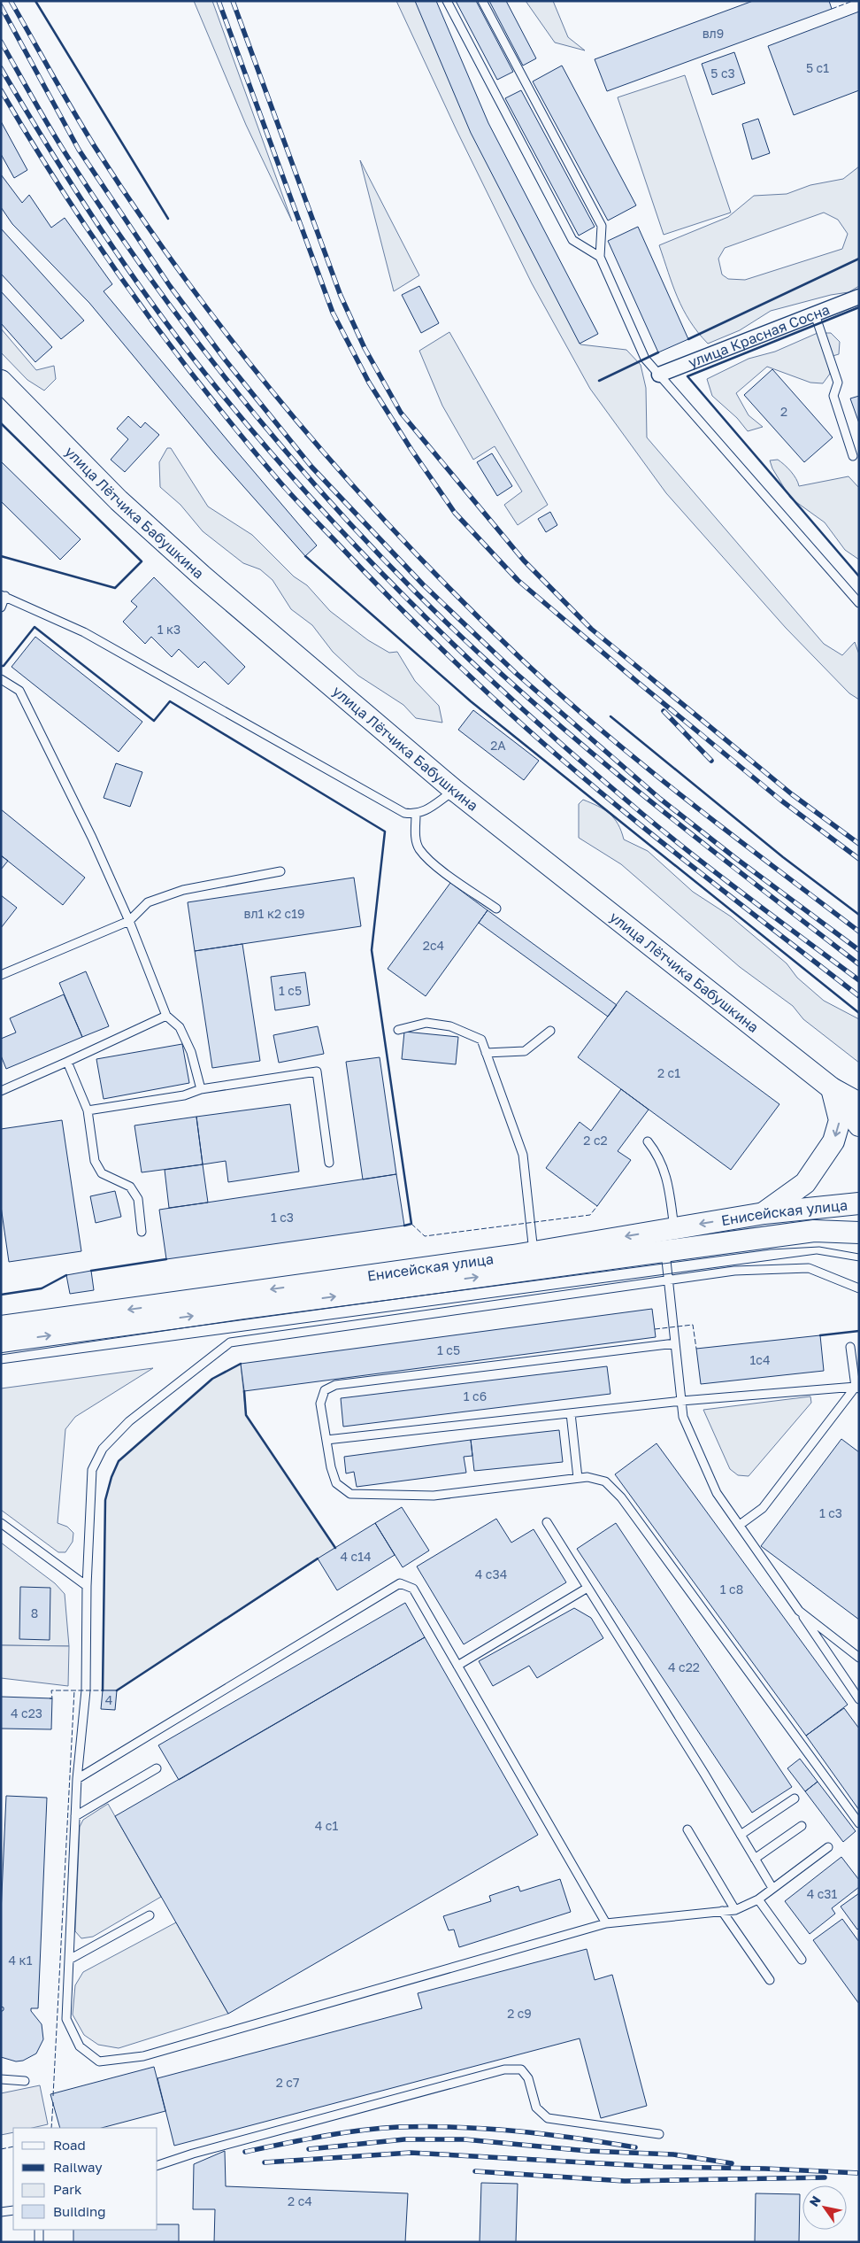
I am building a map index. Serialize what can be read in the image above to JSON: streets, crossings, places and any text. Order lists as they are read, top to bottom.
{
  "streets": {
    "main road": ["улица Лётчика Бабушкина", "Енисейская улица"],
    "street": ["улица Красная Сосна"]
  },
  "house_numbers": [
    "вл9",
    "5 с1",
    "5 с3",
    "2",
    "1 к3",
    "2А",
    "вл1 к2 с19",
    "2с4",
    "1 с5",
    "2 с1",
    "2 с2",
    "1 с3",
    "1 c5",
    "1с4",
    "1 с6",
    "1 с3",
    "4 с14",
    "4 с34",
    "1 с8",
    "8",
    "4 с22",
    "4",
    "4 с23",
    "4 с1",
    "4 с31",
    "4 к1",
    "2 с9",
    "2 с7",
    "2 с4"
  ],
  "legend": [
    "Road",
    "Railway",
    "Park",
    "Building"
  ],
  "north": "top left"
}
